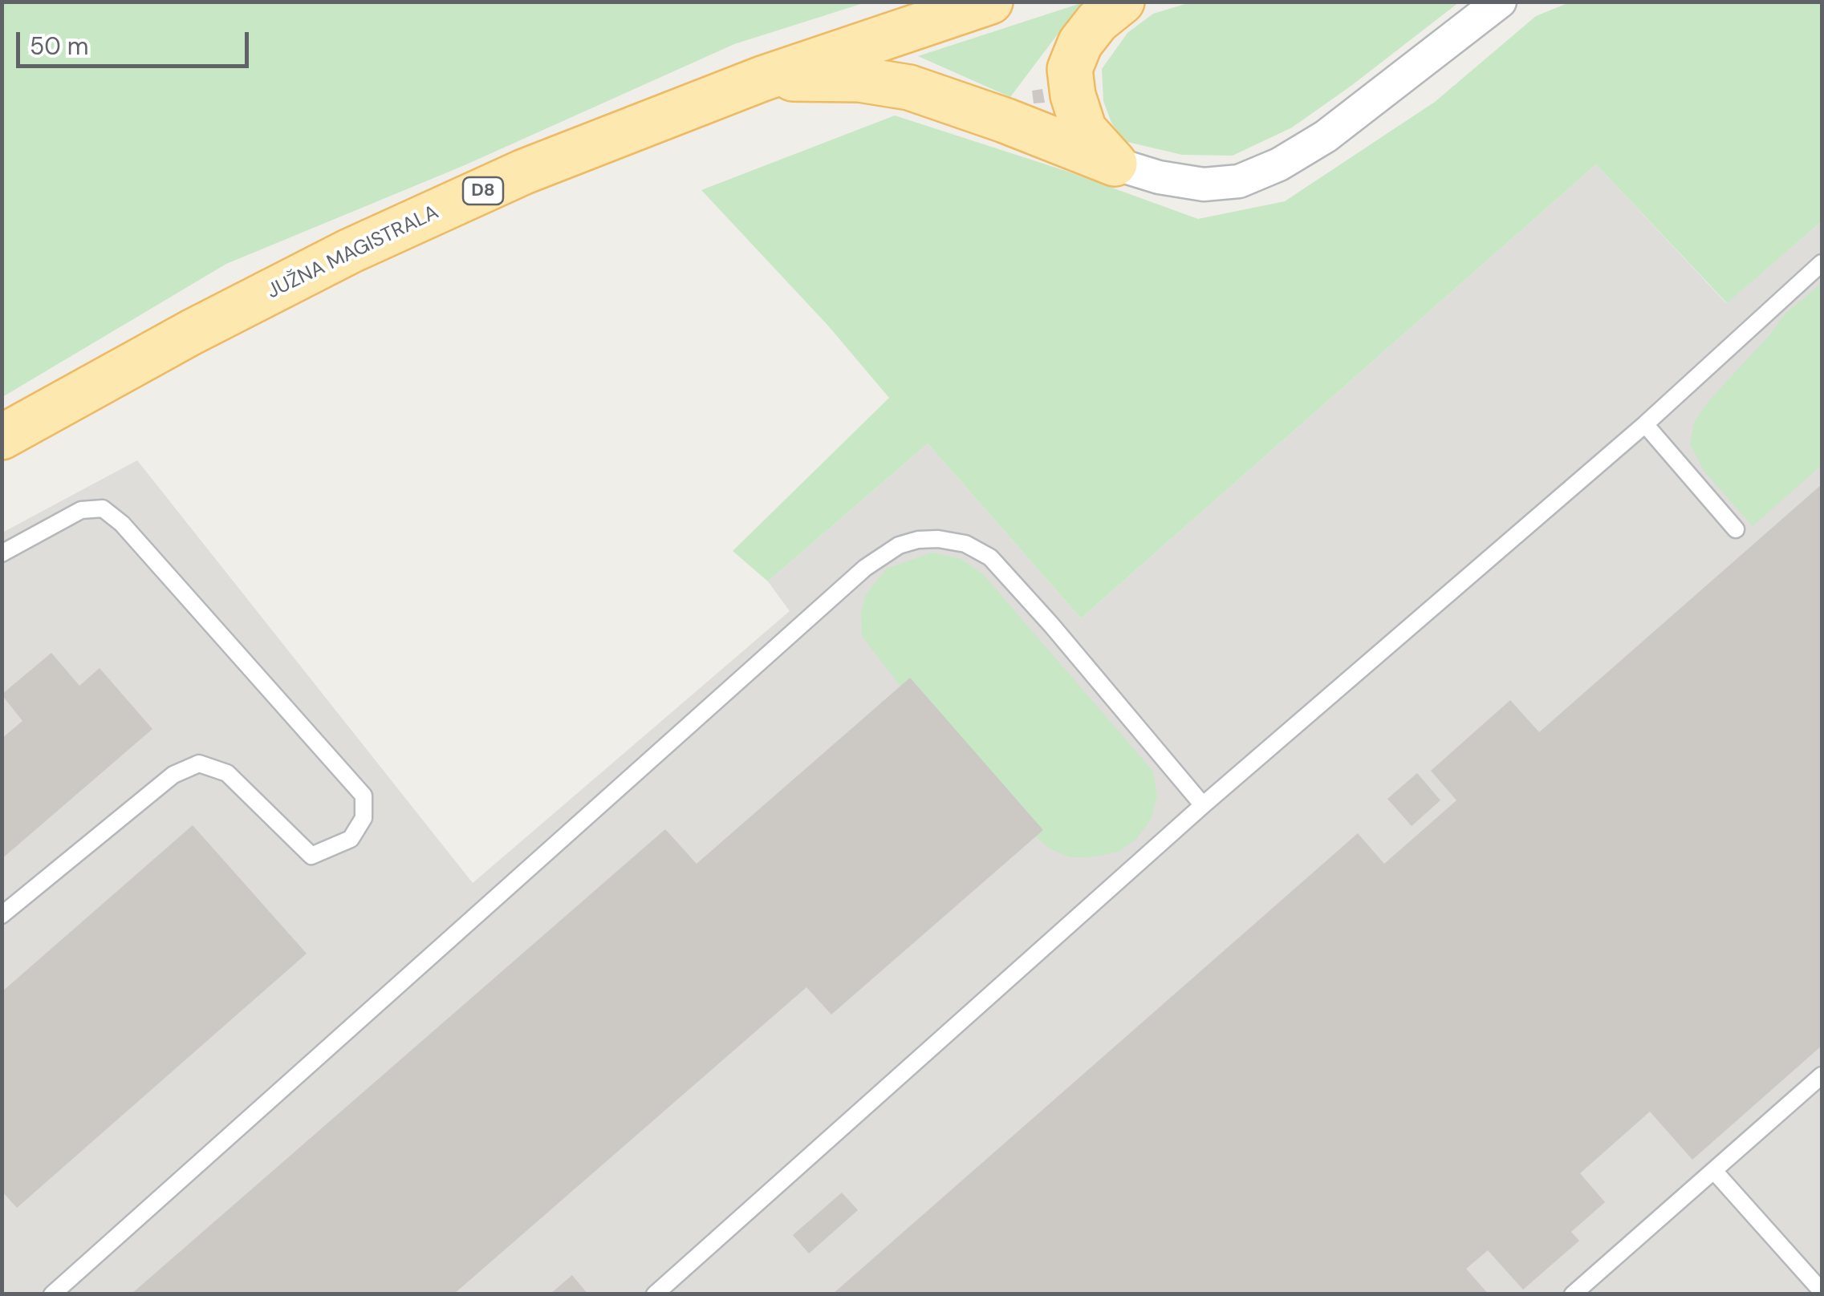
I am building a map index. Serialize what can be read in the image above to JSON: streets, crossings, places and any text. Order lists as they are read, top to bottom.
{
  "streets": {
    "main road": ["D8", "JUŽNA MAGISTRALA"]
  },
  "scale_bar": "50 m"
}
